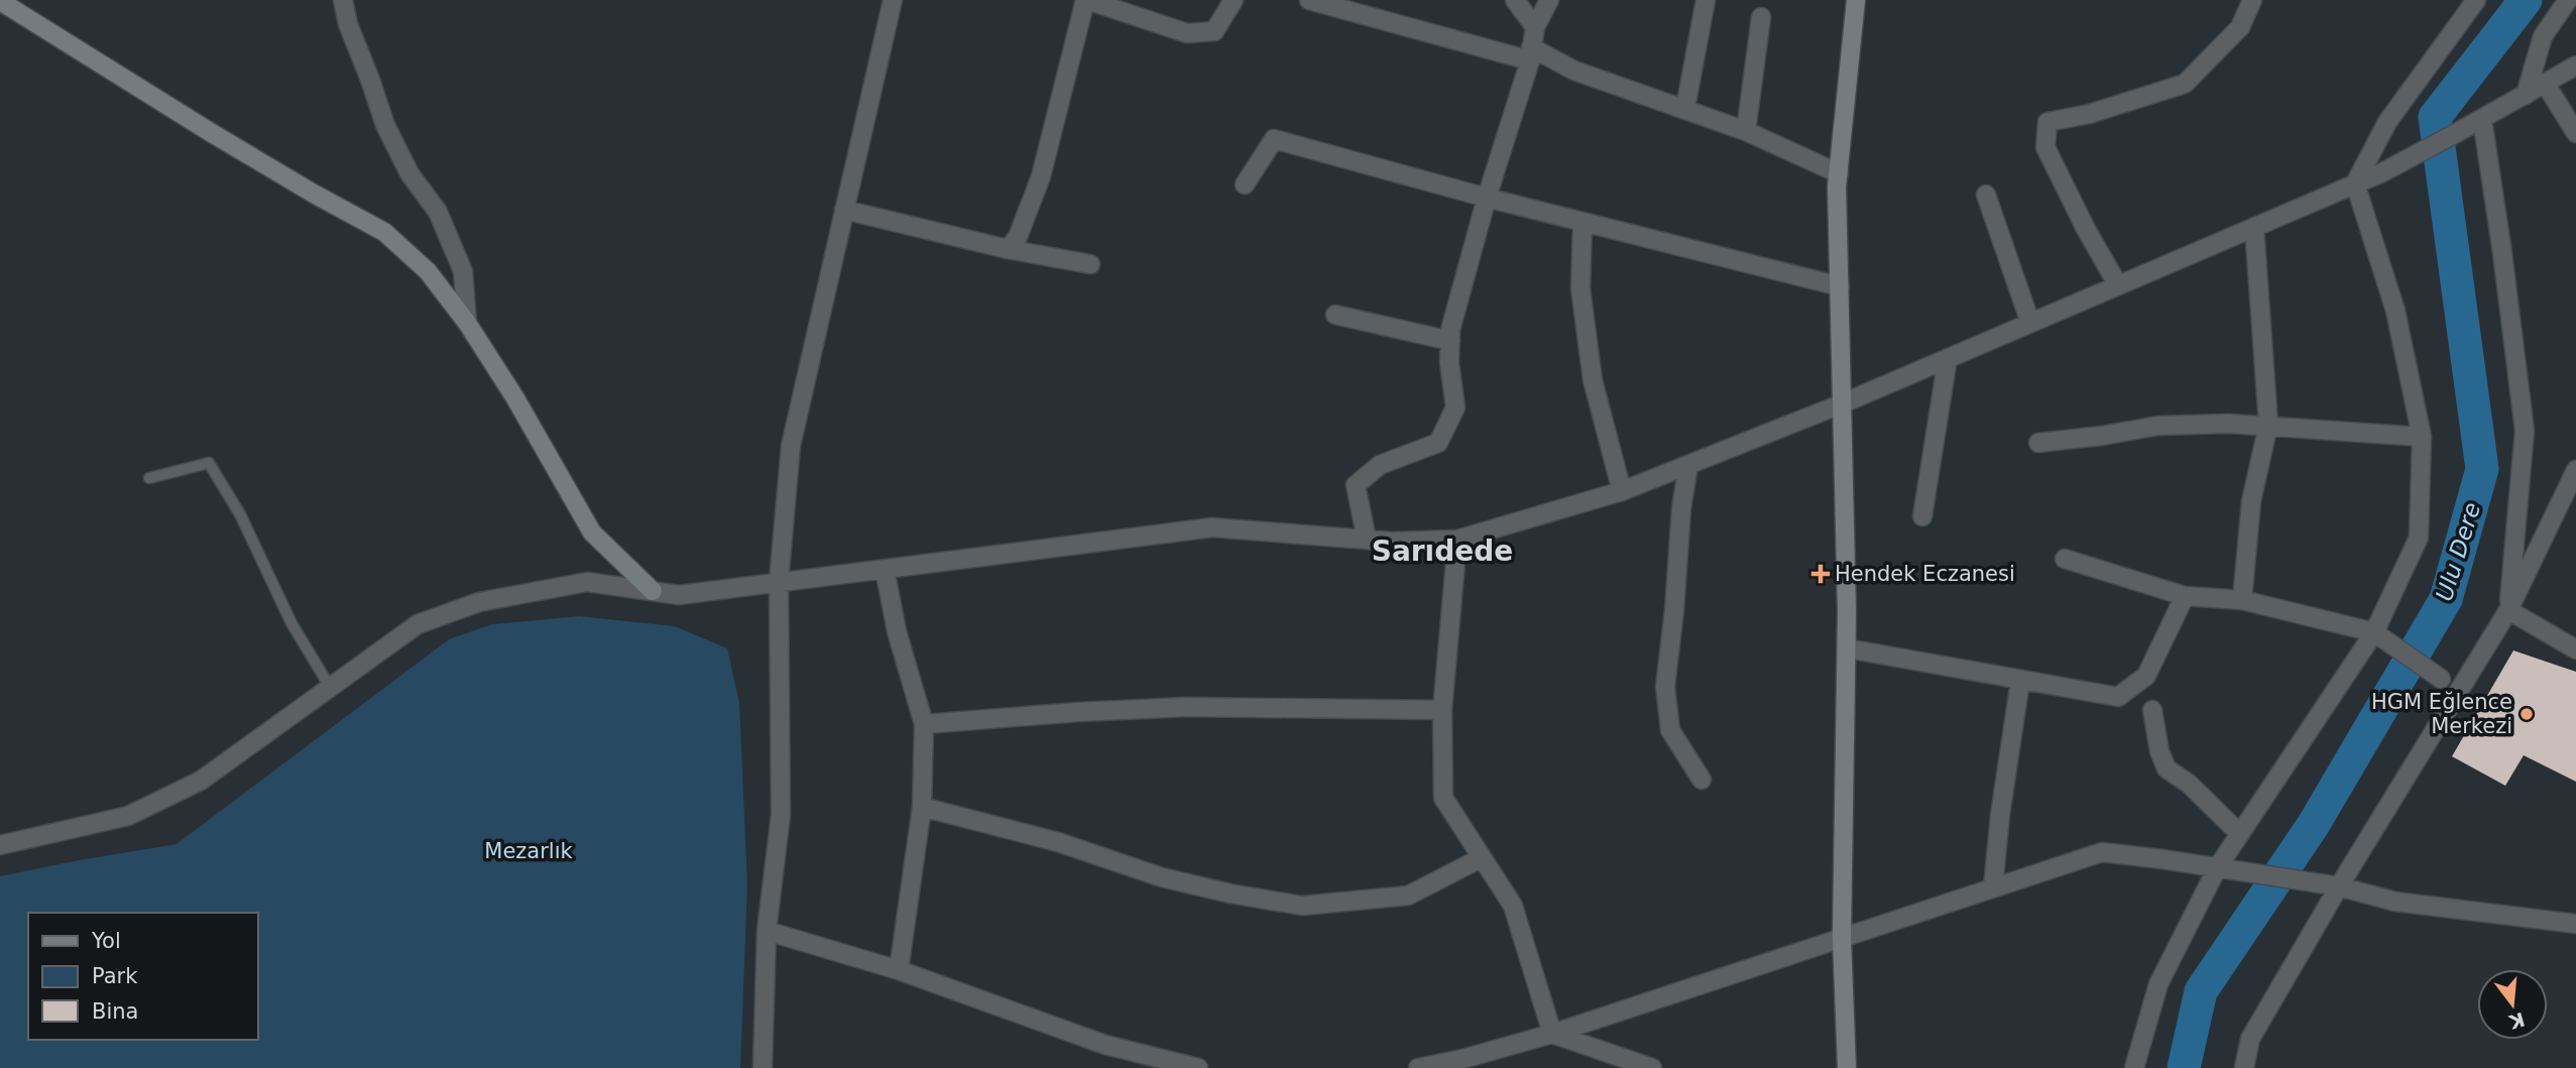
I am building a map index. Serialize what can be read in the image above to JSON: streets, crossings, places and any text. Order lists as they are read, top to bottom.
{
  "districts": ["Sarıdede"],
  "water": ["Ulu Dere"],
  "parks": ["Mezarlık"],
  "places": {
    "health": ["Hendek Eczanesi"],
    "other": ["HGM Eğlence Merkezi"]
  },
  "legend": ["Yol", "Park", "Bina"],
  "north": "bottom"
}
